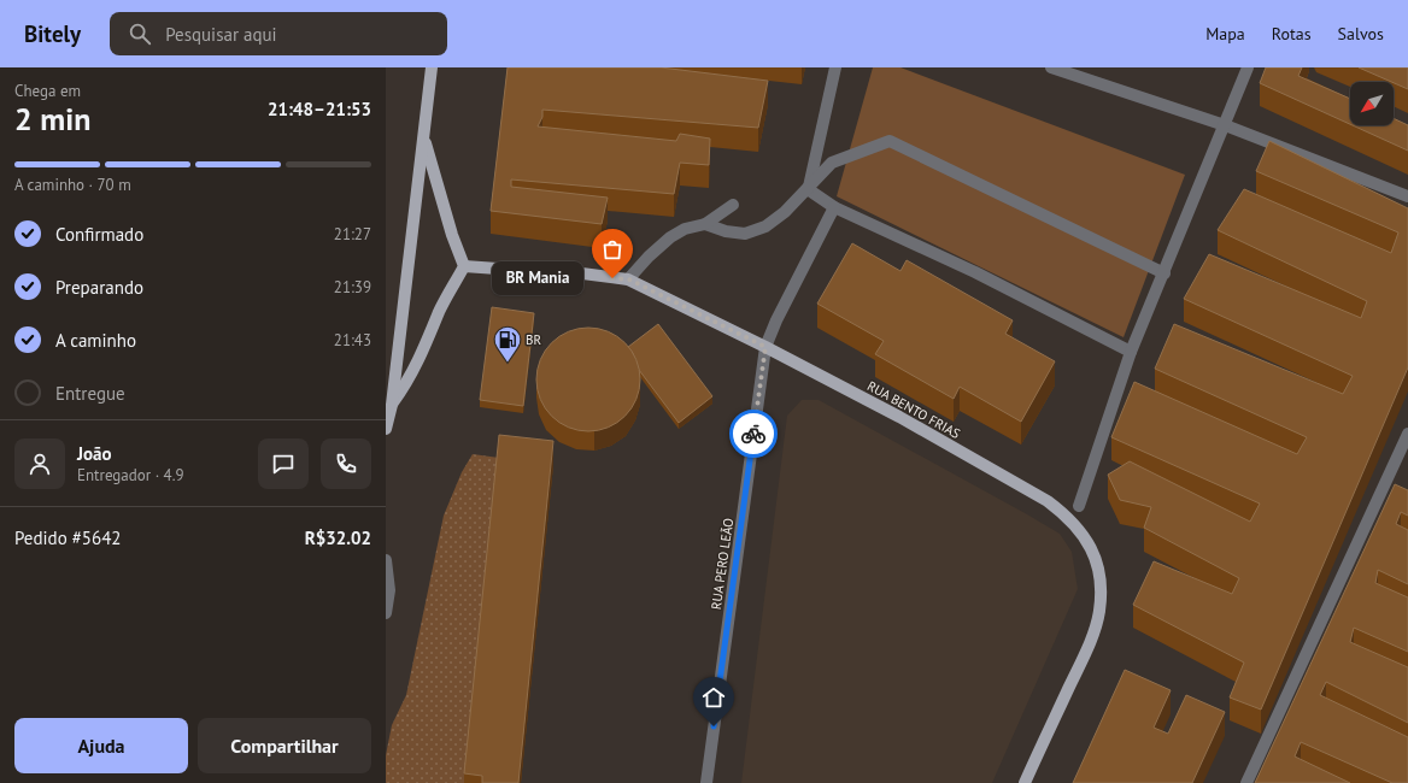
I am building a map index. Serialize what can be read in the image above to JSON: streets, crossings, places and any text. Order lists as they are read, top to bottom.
{
  "streets": {
    "main road": ["RUA BENTO FRIAS"],
    "street": ["RUA PERO LEÃO"]
  },
  "crossings": [
    ["RUA BENTO FRIAS", "RUA PERO LEÃO"]
  ],
  "places": {
    "other": ["BR Mania"],
    "fuel station": ["BR"]
  },
  "north": "bottom left",
  "page": {
    "header": "Bitely",
    "search": "Pesquisar aqui",
    "nav": ["Mapa", "Rotas", "Salvos"],
    "heading": ["2 min", "Chega em", "21:48–21:53"],
    "panel": [
      "João",
      "Entregador · 4.9",
      "Pedido #5642",
      "R$32.02"
    ],
    "bar": "A caminho · 70 m",
    "list": [
      ["Confirmado", "21:27"],
      ["Preparando", "21:39"],
      ["A caminho", "21:43"],
      "Entregue"
    ],
    "bubble": "BR Mania",
    "buttons": ["Ajuda", "Compartilhar"]
  }
}
